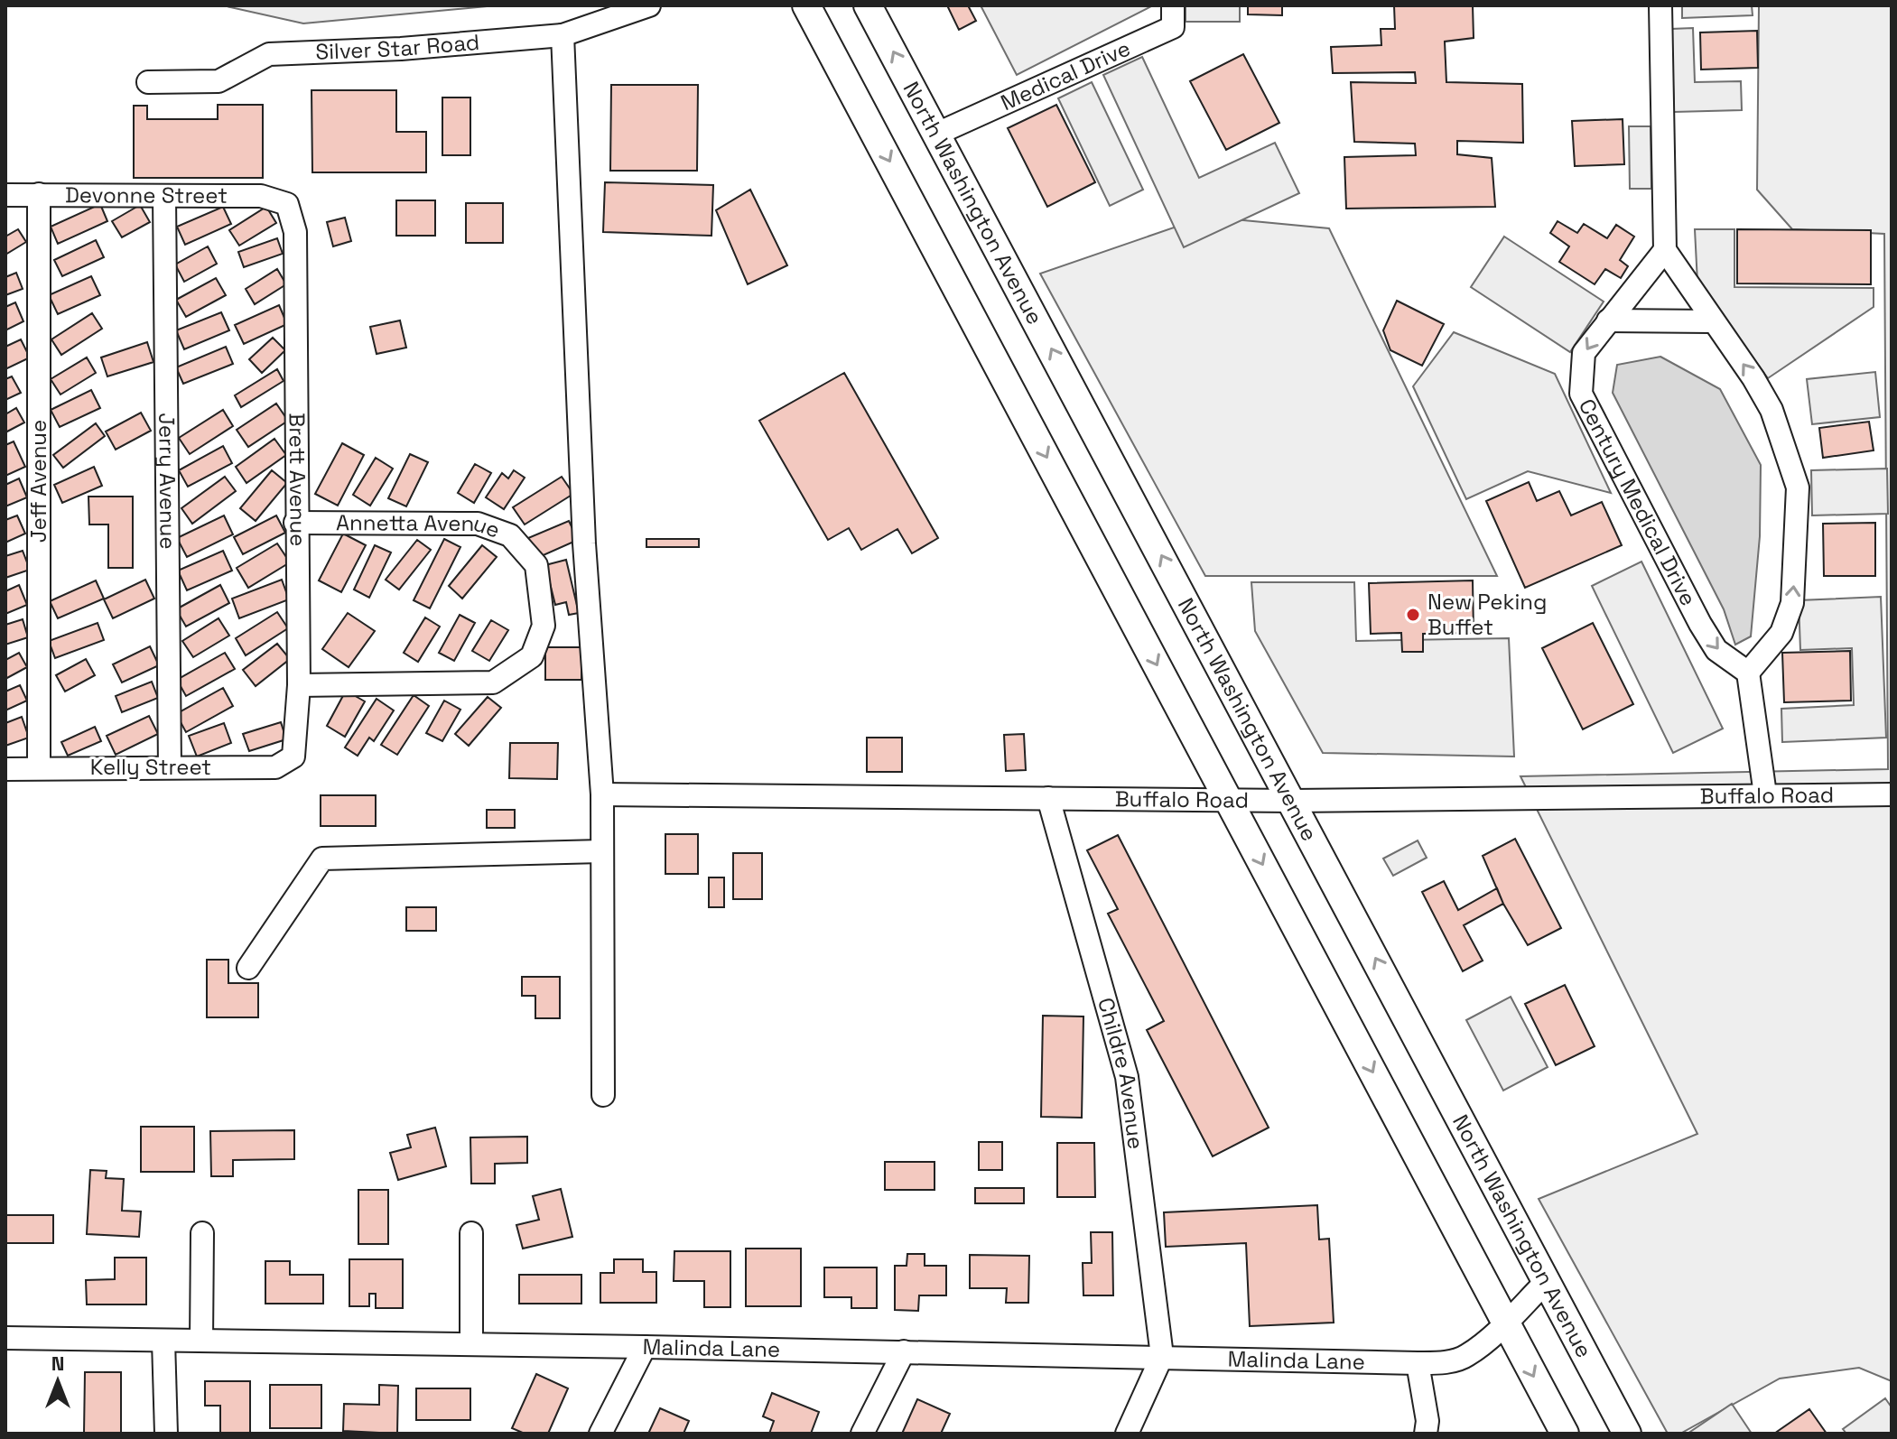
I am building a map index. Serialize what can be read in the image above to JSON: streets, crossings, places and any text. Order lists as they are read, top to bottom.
{
  "streets": {
    "main road": ["North Washington Avenue"],
    "street": [
      "Silver Star Road",
      "Medical Drive",
      "Devonne Street",
      "Brett Avenue",
      "Jeff Avenue",
      "Jerry Avenue",
      "Century Medical Drive",
      "Annetta Avenue",
      "Kelly Street",
      "Buffalo Road",
      "Childre Avenue",
      "Malinda Lane"
    ]
  },
  "crossings": [
    ["Medical Drive", "North Washington Avenue"],
    ["Devonne Street", "Brett Avenue"],
    ["Devonne Street", "Jeff Avenue"],
    ["Devonne Street", "Jerry Avenue"],
    ["North Washington Avenue", "Buffalo Road"],
    ["North Washington Avenue", "Malinda Lane"],
    ["Brett Avenue", "Annetta Avenue"],
    ["Brett Avenue", "Kelly Street"],
    ["Jeff Avenue", "Kelly Street"],
    ["Jerry Avenue", "Kelly Street"],
    ["Buffalo Road", "Childre Avenue"],
    ["Childre Avenue", "Malinda Lane"]
  ],
  "one_way": ["Century Medical Drive"],
  "places": ["New Peking Buffet"],
  "north": "top"
}
